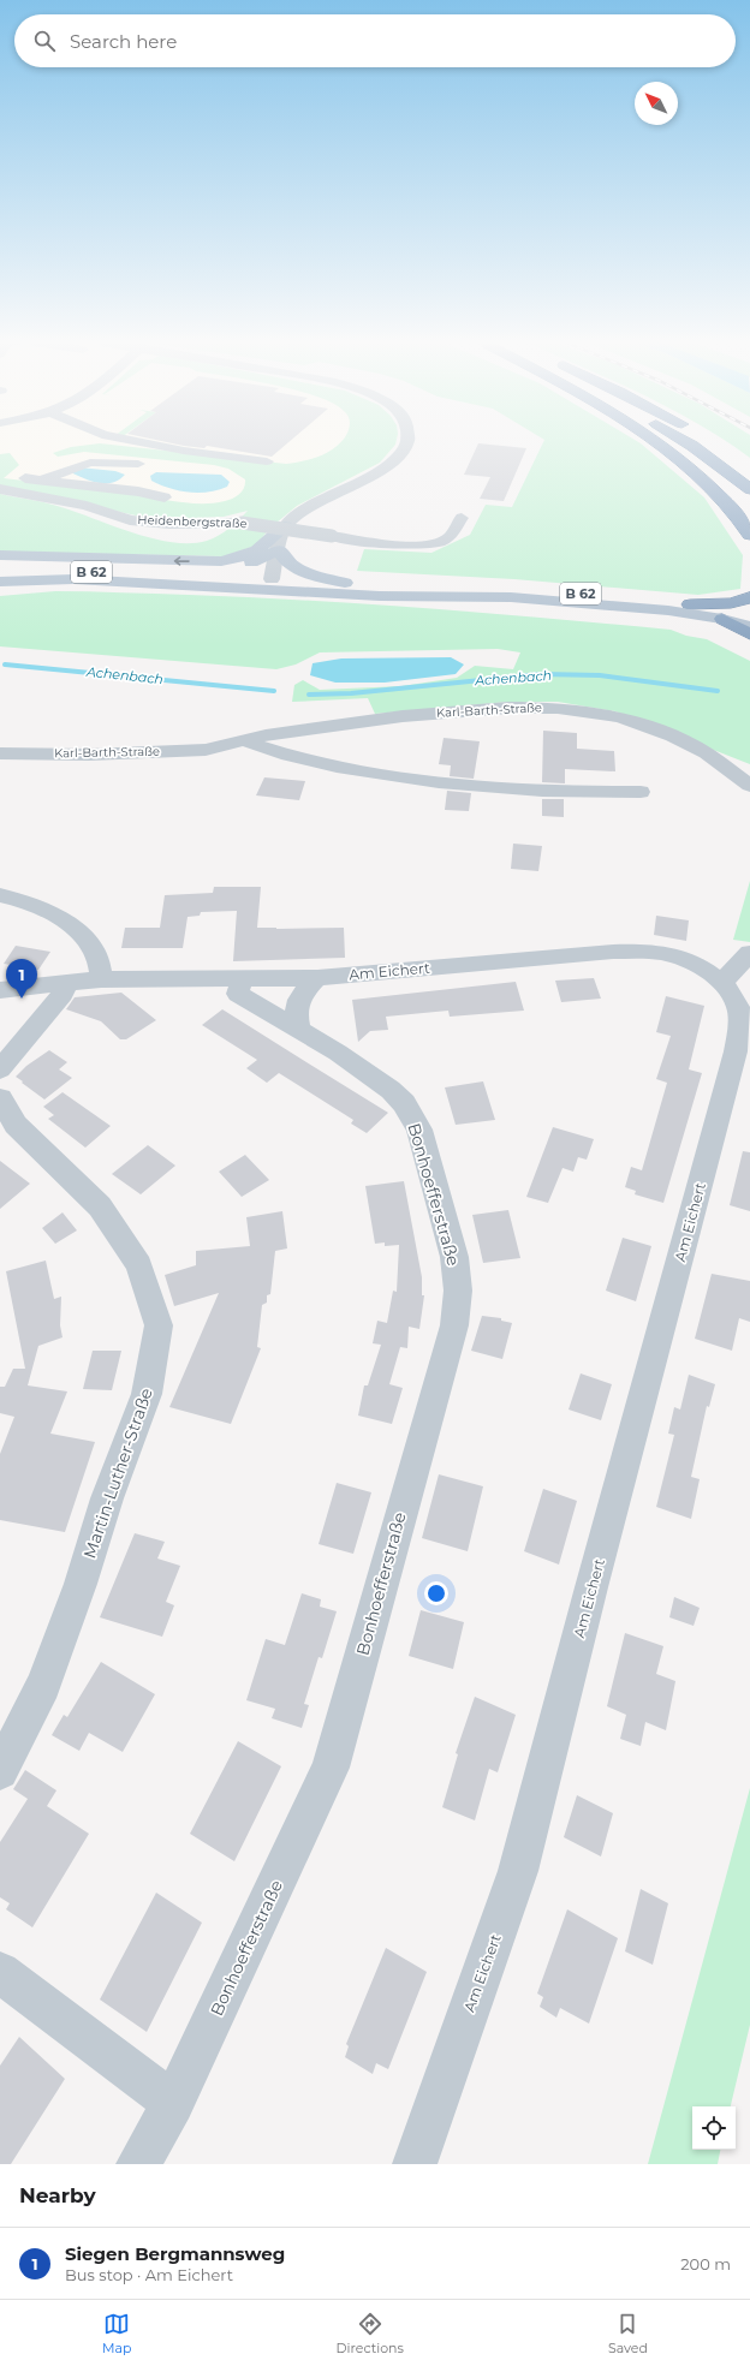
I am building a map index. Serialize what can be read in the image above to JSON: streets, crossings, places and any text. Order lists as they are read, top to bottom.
{
  "streets": {
    "highway": ["B 62"],
    "street": [
      "Heidenbergstraße",
      "Karl-Barth-Straße",
      "Am Eichert",
      "Bonhoefferstraße",
      "Martin-Luther-Straße"
    ]
  },
  "crossings": [
    ["Am Eichert", "Bonhoefferstraße"]
  ],
  "water": ["Achenbach"],
  "north": "top left",
  "page": {
    "search": "Search here",
    "pins": "1",
    "heading": "Nearby",
    "list": [
      {
        "mark": "1",
        "name": "Siegen Bergmannsweg",
        "note": "Bus stop · Am Eichert",
        "value": "200 m"
      }
    ],
    "nav": ["Map", "Directions", "Saved"]
  }
}
